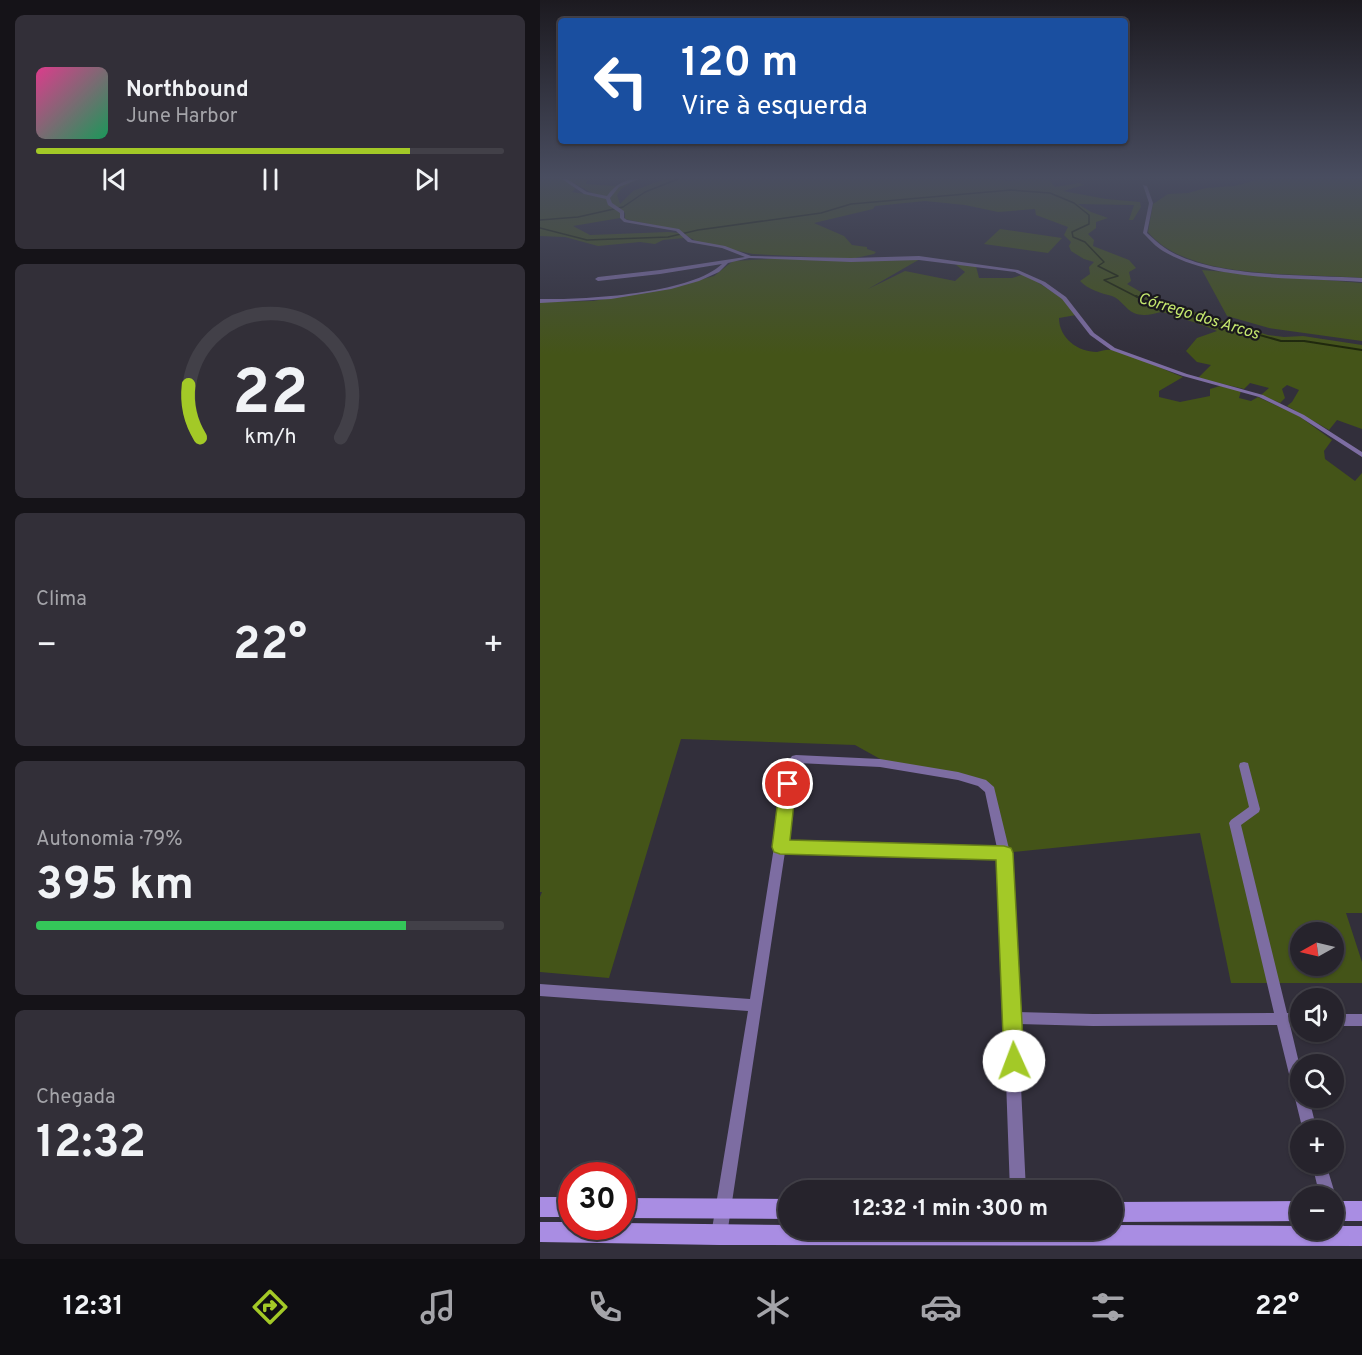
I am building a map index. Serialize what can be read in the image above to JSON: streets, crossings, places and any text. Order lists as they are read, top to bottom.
{
  "water": ["Córrego dos Arcos"],
  "north": "left",
  "page": {
    "turn": ["120 m", "Vire à esquerda"],
    "song": ["Northbound", "June Harbor"],
    "tile": [
      "Clima",
      ["Autonomia · 79%", "395 km"],
      ["Chegada", "12:32"]
    ],
    "heat": ["−", "22°", "+"],
    "map_buttons": ["+", "−"],
    "limit": "30",
    "trip": "12:32 · 1 min · 300 m",
    "tabs": ["12:31", "22°"],
    "gauge": ["22", "km/h"]
  }
}
